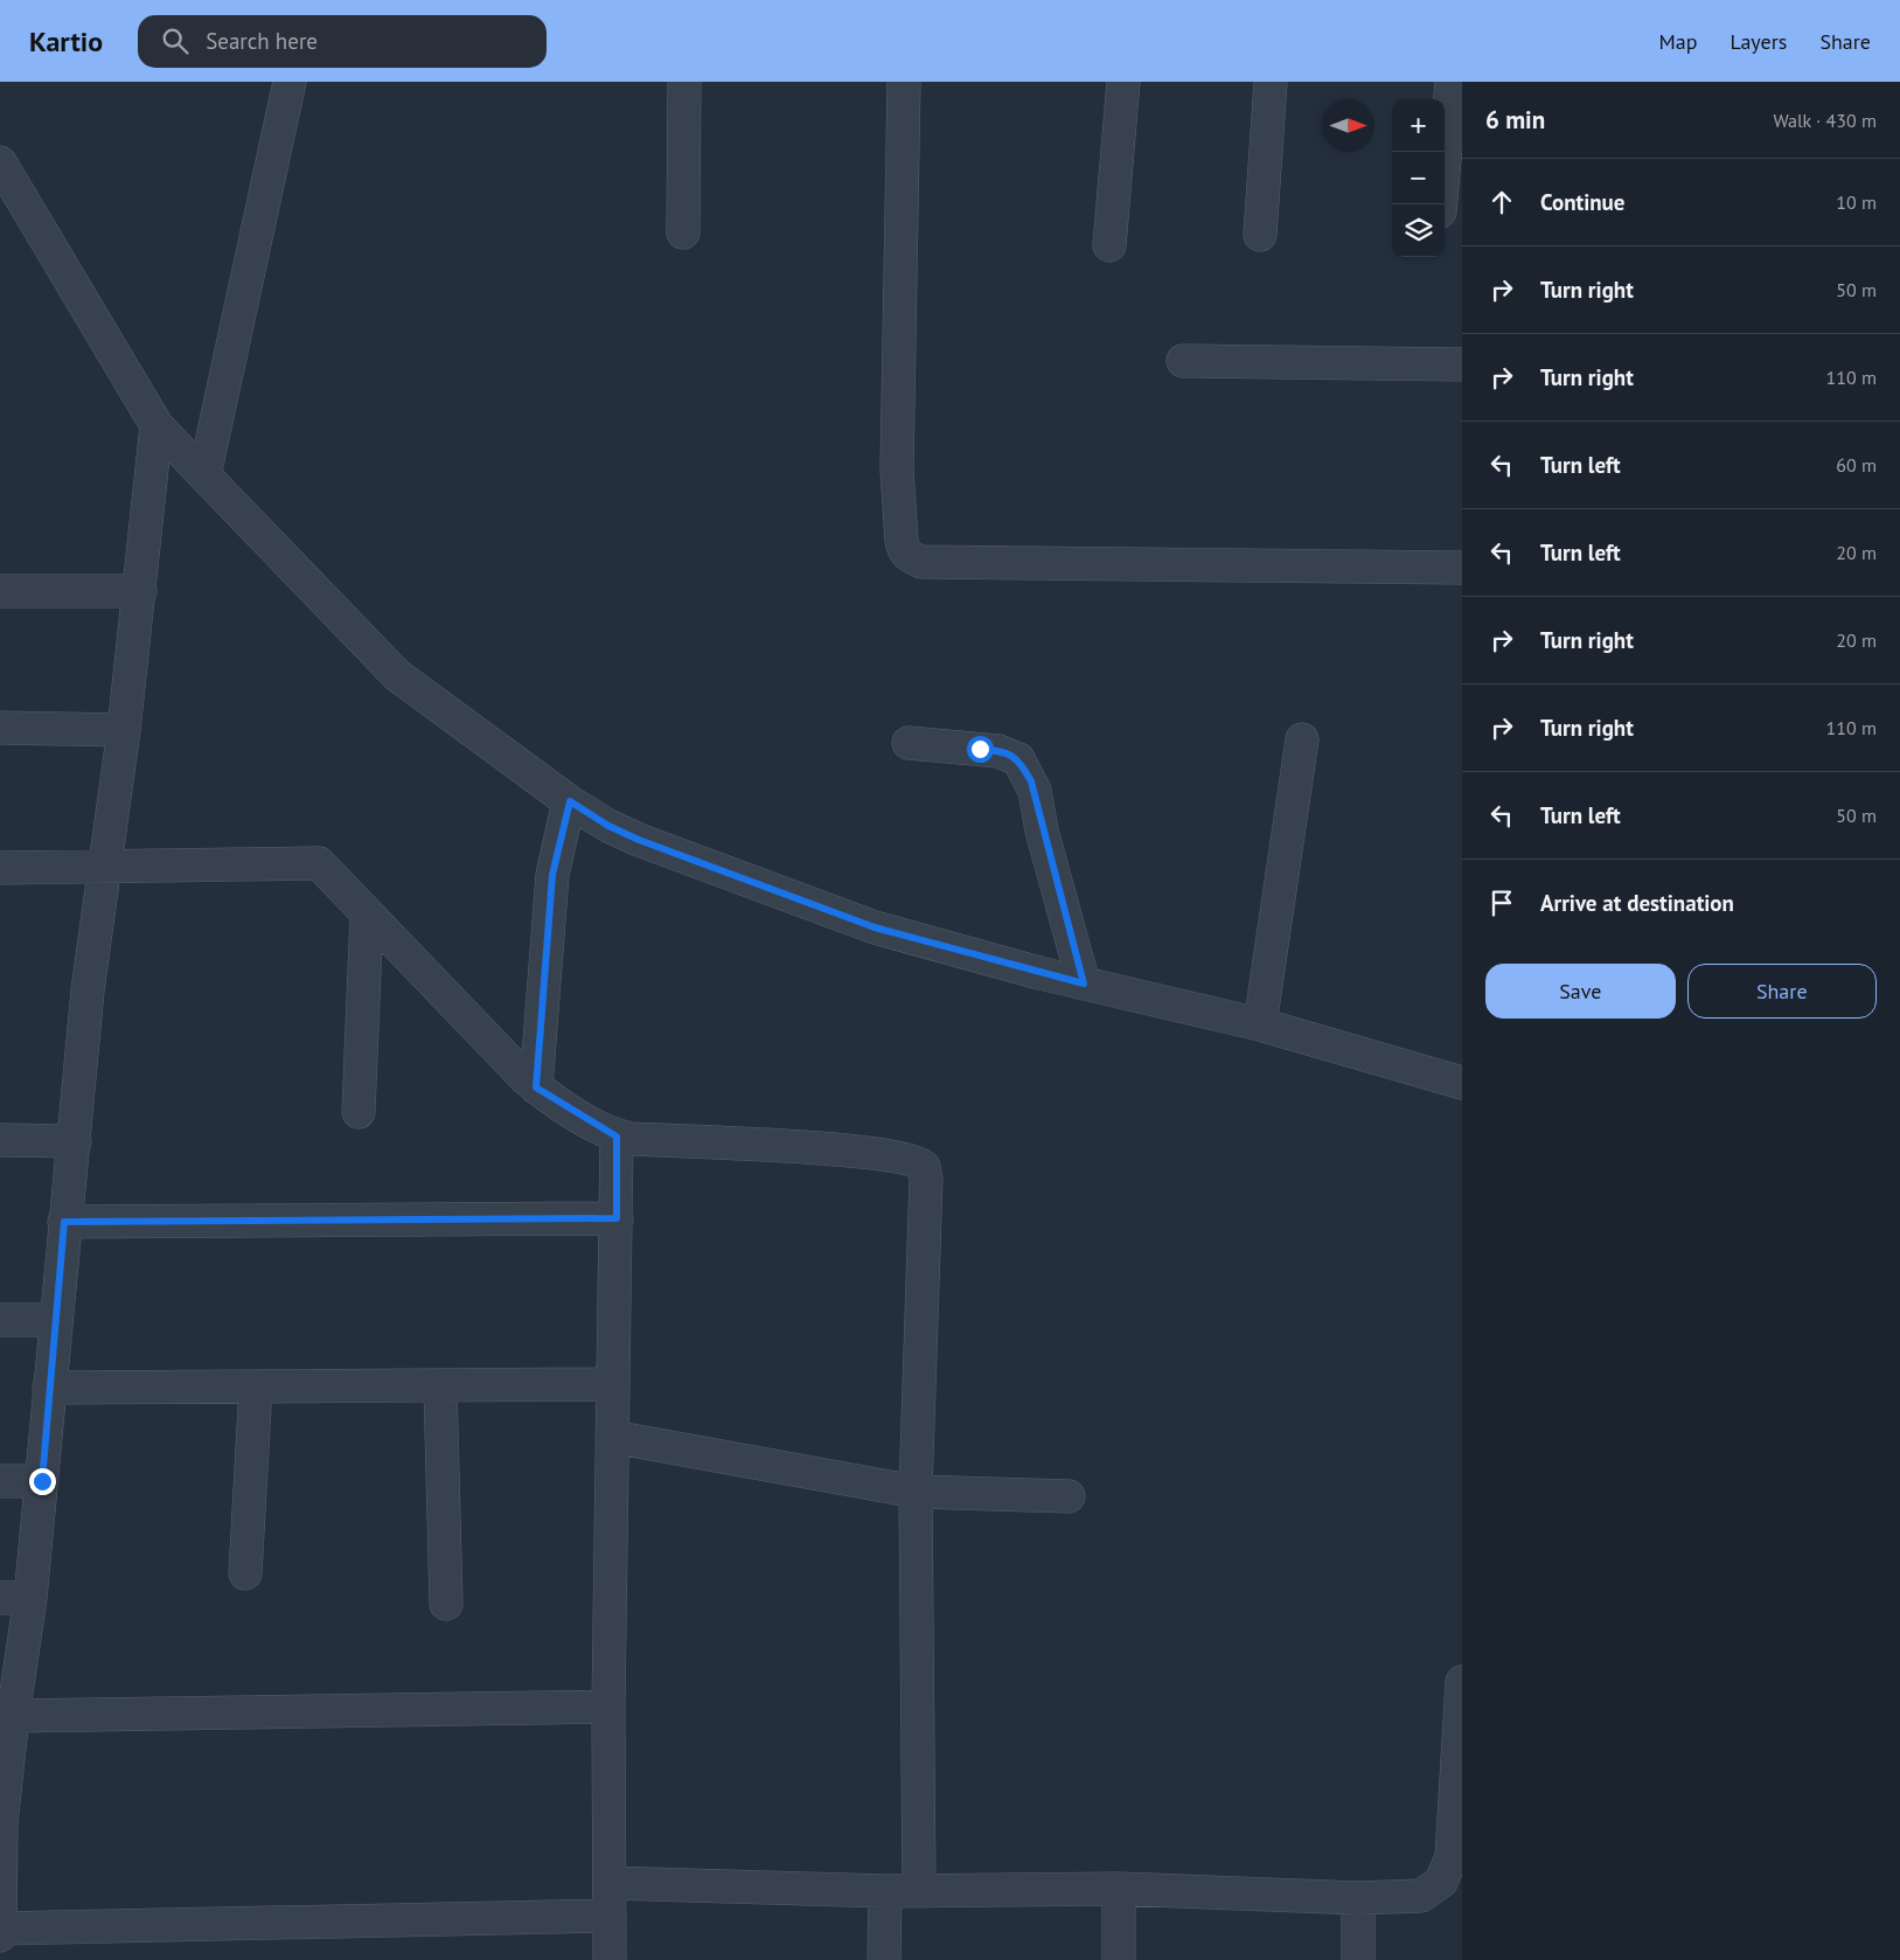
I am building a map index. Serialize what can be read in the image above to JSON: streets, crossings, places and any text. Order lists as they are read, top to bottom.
{
  "north": "right",
  "page": {
    "header": "Kartio",
    "search": "Search here",
    "nav": ["Map", "Layers", "Share"],
    "heading": ["6 min", "Walk · 430 m"],
    "map_buttons": ["+", "−"],
    "list": [
      ["Continue", "10 m"],
      ["Turn right", "50 m"],
      ["Turn right", "110 m"],
      ["Turn left", "60 m"],
      ["Turn left", "20 m"],
      ["Turn right", "20 m"],
      ["Turn right", "110 m"],
      ["Turn left", "50 m"],
      "Arrive at destination"
    ],
    "buttons": ["Save", "Share"]
  }
}
